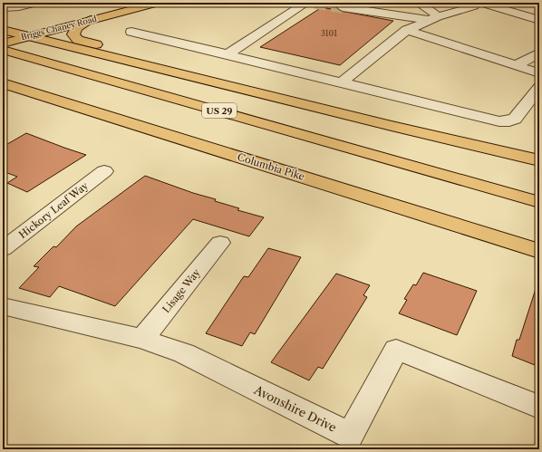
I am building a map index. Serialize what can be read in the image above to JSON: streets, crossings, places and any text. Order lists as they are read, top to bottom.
{
  "streets": {
    "main road": ["Briggs Chaney Road", "US 29", "Columbia Pike"],
    "street": ["Hickory Leaf Way", "Lisage Way", "Avonshire Drive"]
  },
  "crossings": [
    ["Lisage Way", "Avonshire Drive"]
  ],
  "house_numbers": ["3101"]
}
